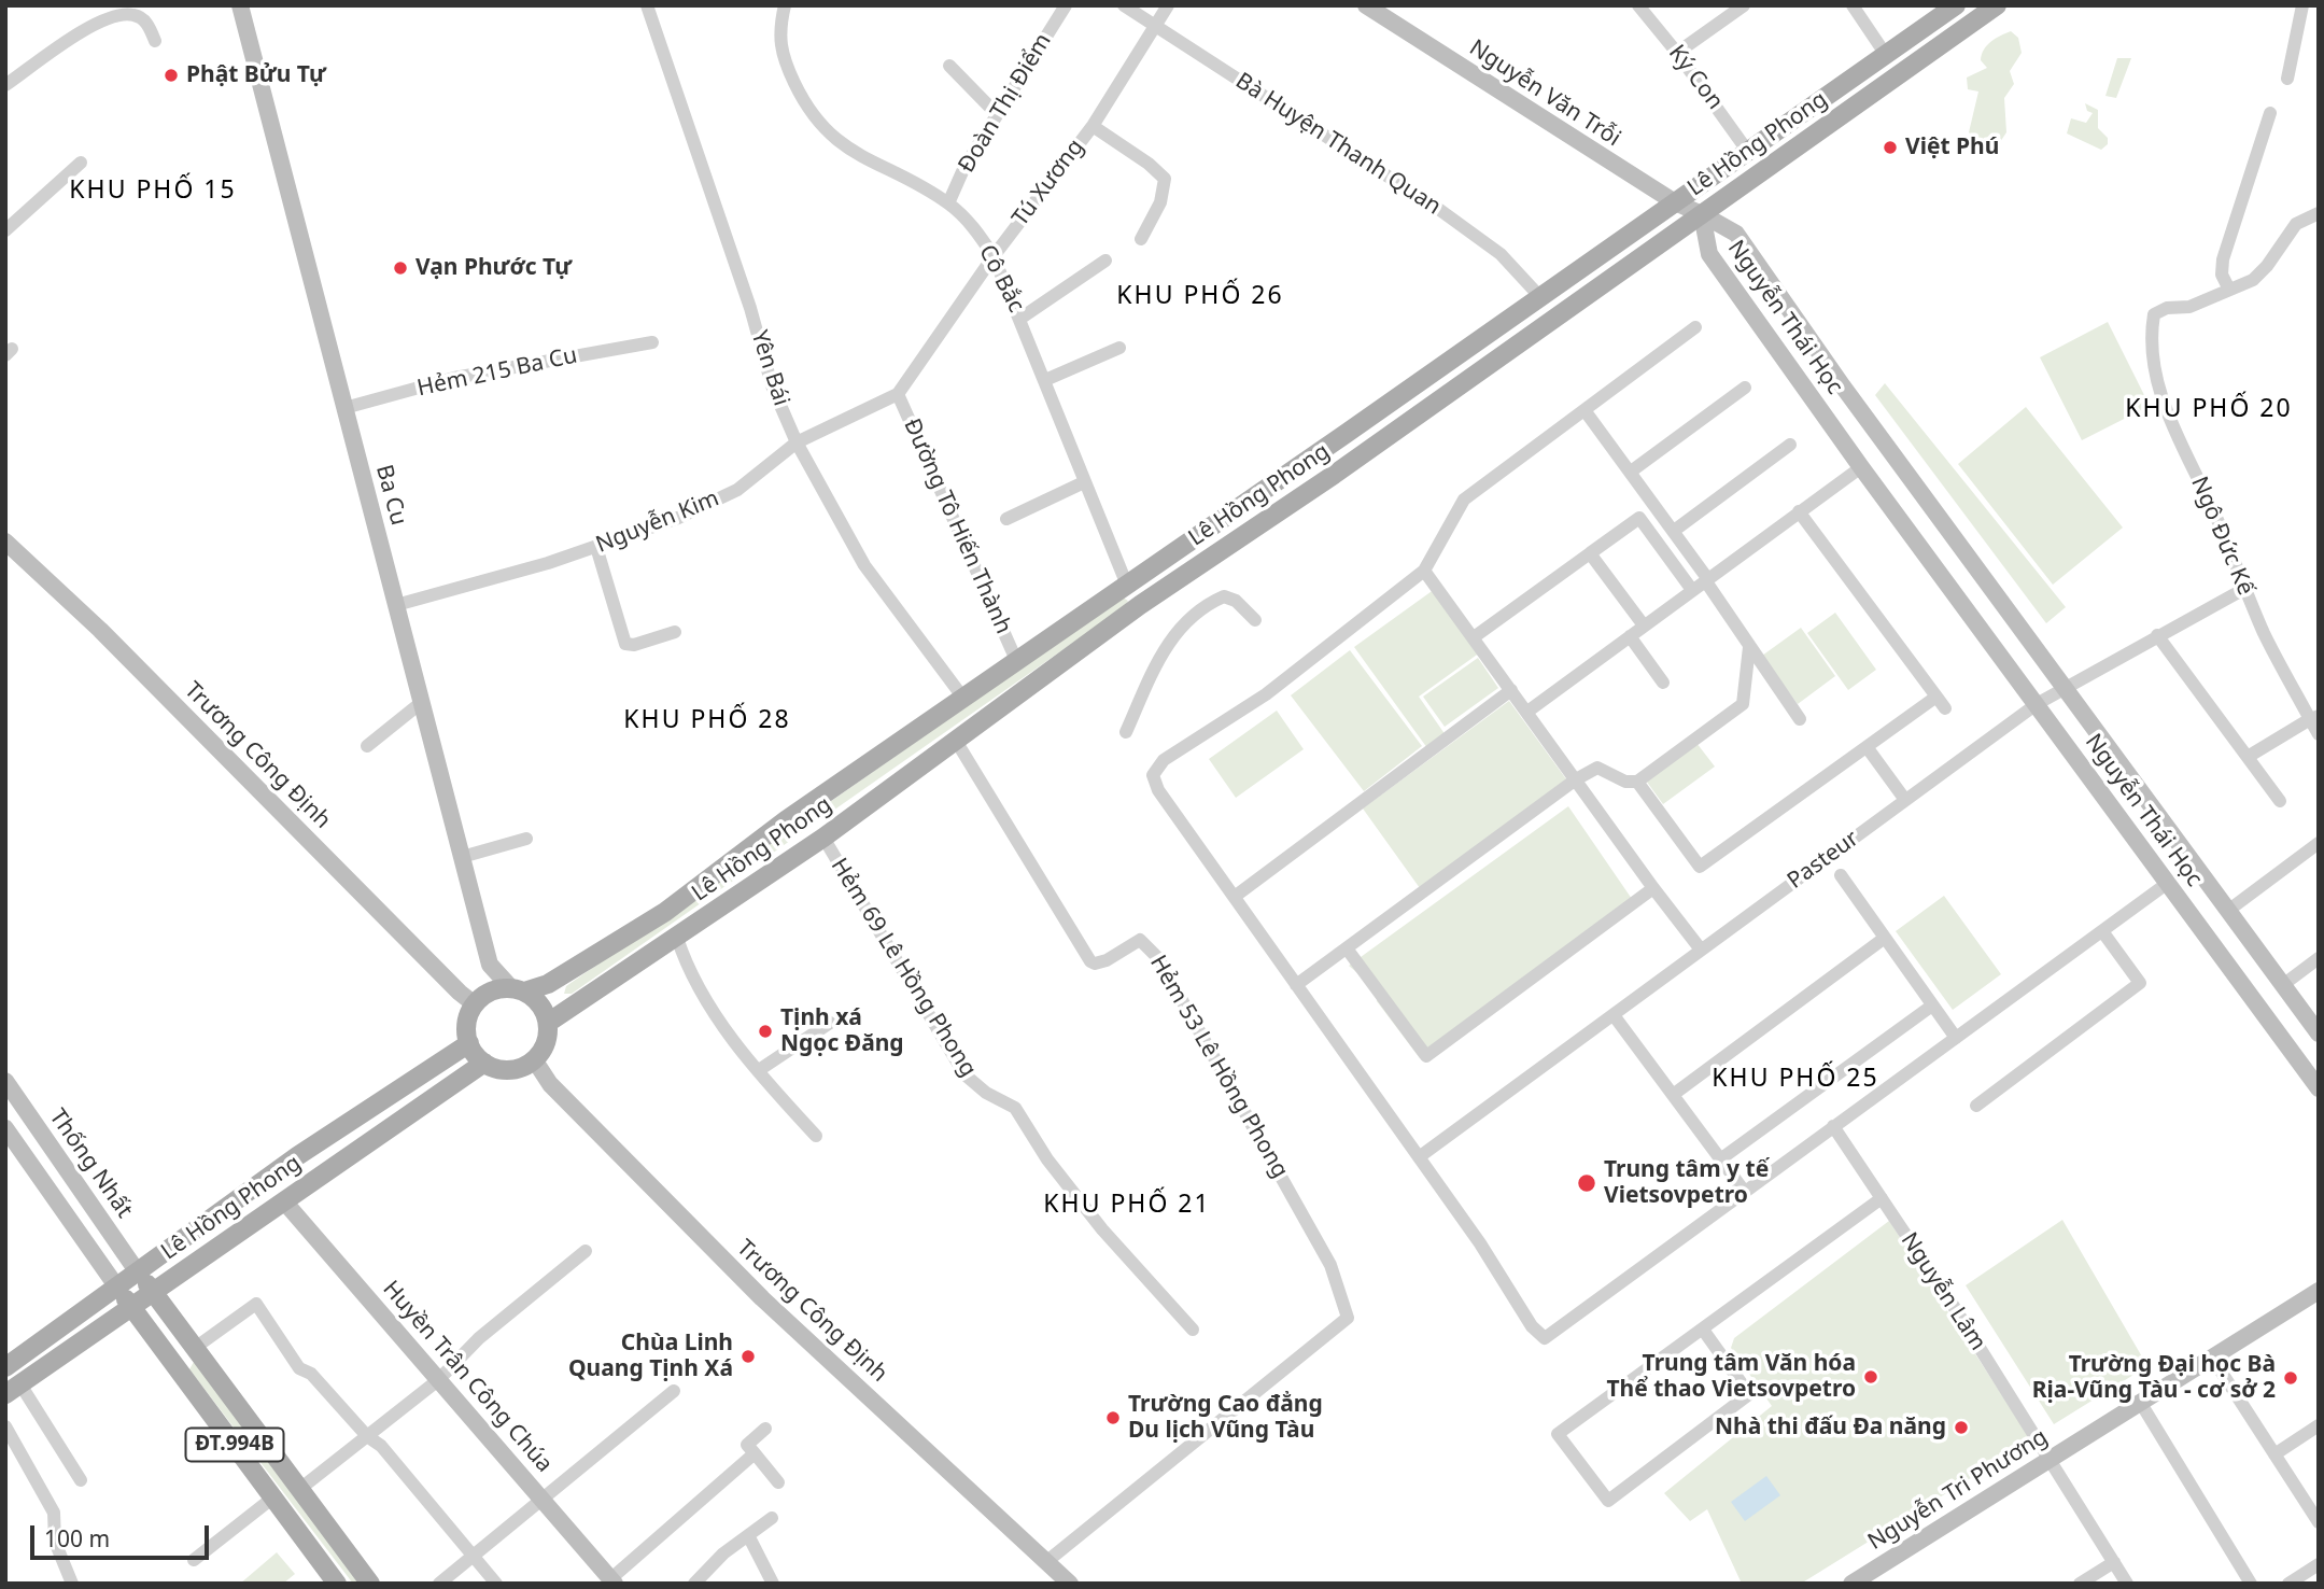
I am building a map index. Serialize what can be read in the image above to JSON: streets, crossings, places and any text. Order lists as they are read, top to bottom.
{
  "streets": {
    "main road": [
      "Nguyễn Văn Trỗi",
      "Lê Hồng Phong",
      "Nguyễn Thái Học",
      "Ba Cu",
      "Trương Công Định",
      "Thống Nhất",
      "Huyền Trân Công Chúa",
      "ĐT.994B",
      "Nguyễn Tri Phương"
    ],
    "street": [
      "Ký Con",
      "Đoàn Thị Điểm",
      "Bà Huyện Thanh Quan",
      "Tú Xương",
      "Cô Bắc",
      "Yên Bái",
      "Hẻm 215 Ba Cu",
      "Nguyễn Kim",
      "Đường Tô Hiến Thành",
      "Ngô Đức Kế",
      "Pasteur",
      "Hẻm 69 Lê Hồng Phong",
      "Hẻm 53 Lê Hồng Phong",
      "Nguyễn Lâm"
    ]
  },
  "crossings": [
    ["Ký Con", "Lê Hồng Phong"],
    ["Nguyễn Văn Trỗi", "Lê Hồng Phong"],
    ["Nguyễn Văn Trỗi", "Nguyễn Thái Học"],
    ["Đoàn Thị Điểm", "Cô Bắc"],
    ["Bà Huyện Thanh Quan", "Lê Hồng Phong"],
    ["Bà Huyện Thanh Quan", "Tú Xương"],
    ["Lê Hồng Phong", "Cô Bắc"],
    ["Lê Hồng Phong", "Nguyễn Thái Học"],
    ["Lê Hồng Phong", "Yên Bái"],
    ["Lê Hồng Phong", "Ba Cu"],
    ["Lê Hồng Phong", "Đường Tô Hiến Thành"],
    ["Lê Hồng Phong", "Trương Công Định"],
    ["Lê Hồng Phong", "Hẻm 69 Lê Hồng Phong"],
    ["Lê Hồng Phong", "Hẻm 53 Lê Hồng Phong"],
    ["Lê Hồng Phong", "Thống Nhất"],
    ["Lê Hồng Phong", "Huyền Trân Công Chúa"],
    ["Lê Hồng Phong", "ĐT.994B"],
    ["Tú Xương", "Cô Bắc"],
    ["Tú Xương", "Nguyễn Kim"],
    ["Tú Xương", "Đường Tô Hiến Thành"],
    ["Nguyễn Thái Học", "Pasteur"],
    ["Yên Bái", "Nguyễn Kim"],
    ["Hẻm 215 Ba Cu", "Ba Cu"],
    ["Ba Cu", "Nguyễn Kim"],
    ["Ba Cu", "Trương Công Định"],
    ["Nguyễn Kim", "Đường Tô Hiến Thành"],
    ["Ngô Đức Kế", "Pasteur"],
    ["Trương Công Định", "Hẻm 53 Lê Hồng Phong"],
    ["Nguyễn Lâm", "Nguyễn Tri Phương"]
  ],
  "districts": [
    "KHU PHỐ 15",
    "KHU PHỐ 26",
    "KHU PHỐ 20",
    "KHU PHỐ 28",
    "KHU PHỐ 25",
    "KHU PHỐ 21"
  ],
  "places": [
    "Phật Bửu Tự",
    "Việt Phú",
    "Vạn Phước Tự",
    "Tịnh xá Ngọc Đăng",
    "Trung tâm y tế Vietsovpetro",
    "Chùa Linh Quang Tịnh Xá",
    "Trung tâm Văn hóa Thể thao Vietsovpetro",
    "Trường Đại học Bà Rịa-Vũng Tàu - cơ sở 2",
    "Trường Cao đẳng Du lịch Vũng Tàu",
    "Nhà thi đấu Đa năng"
  ],
  "scale_bar": "100 m"
}
